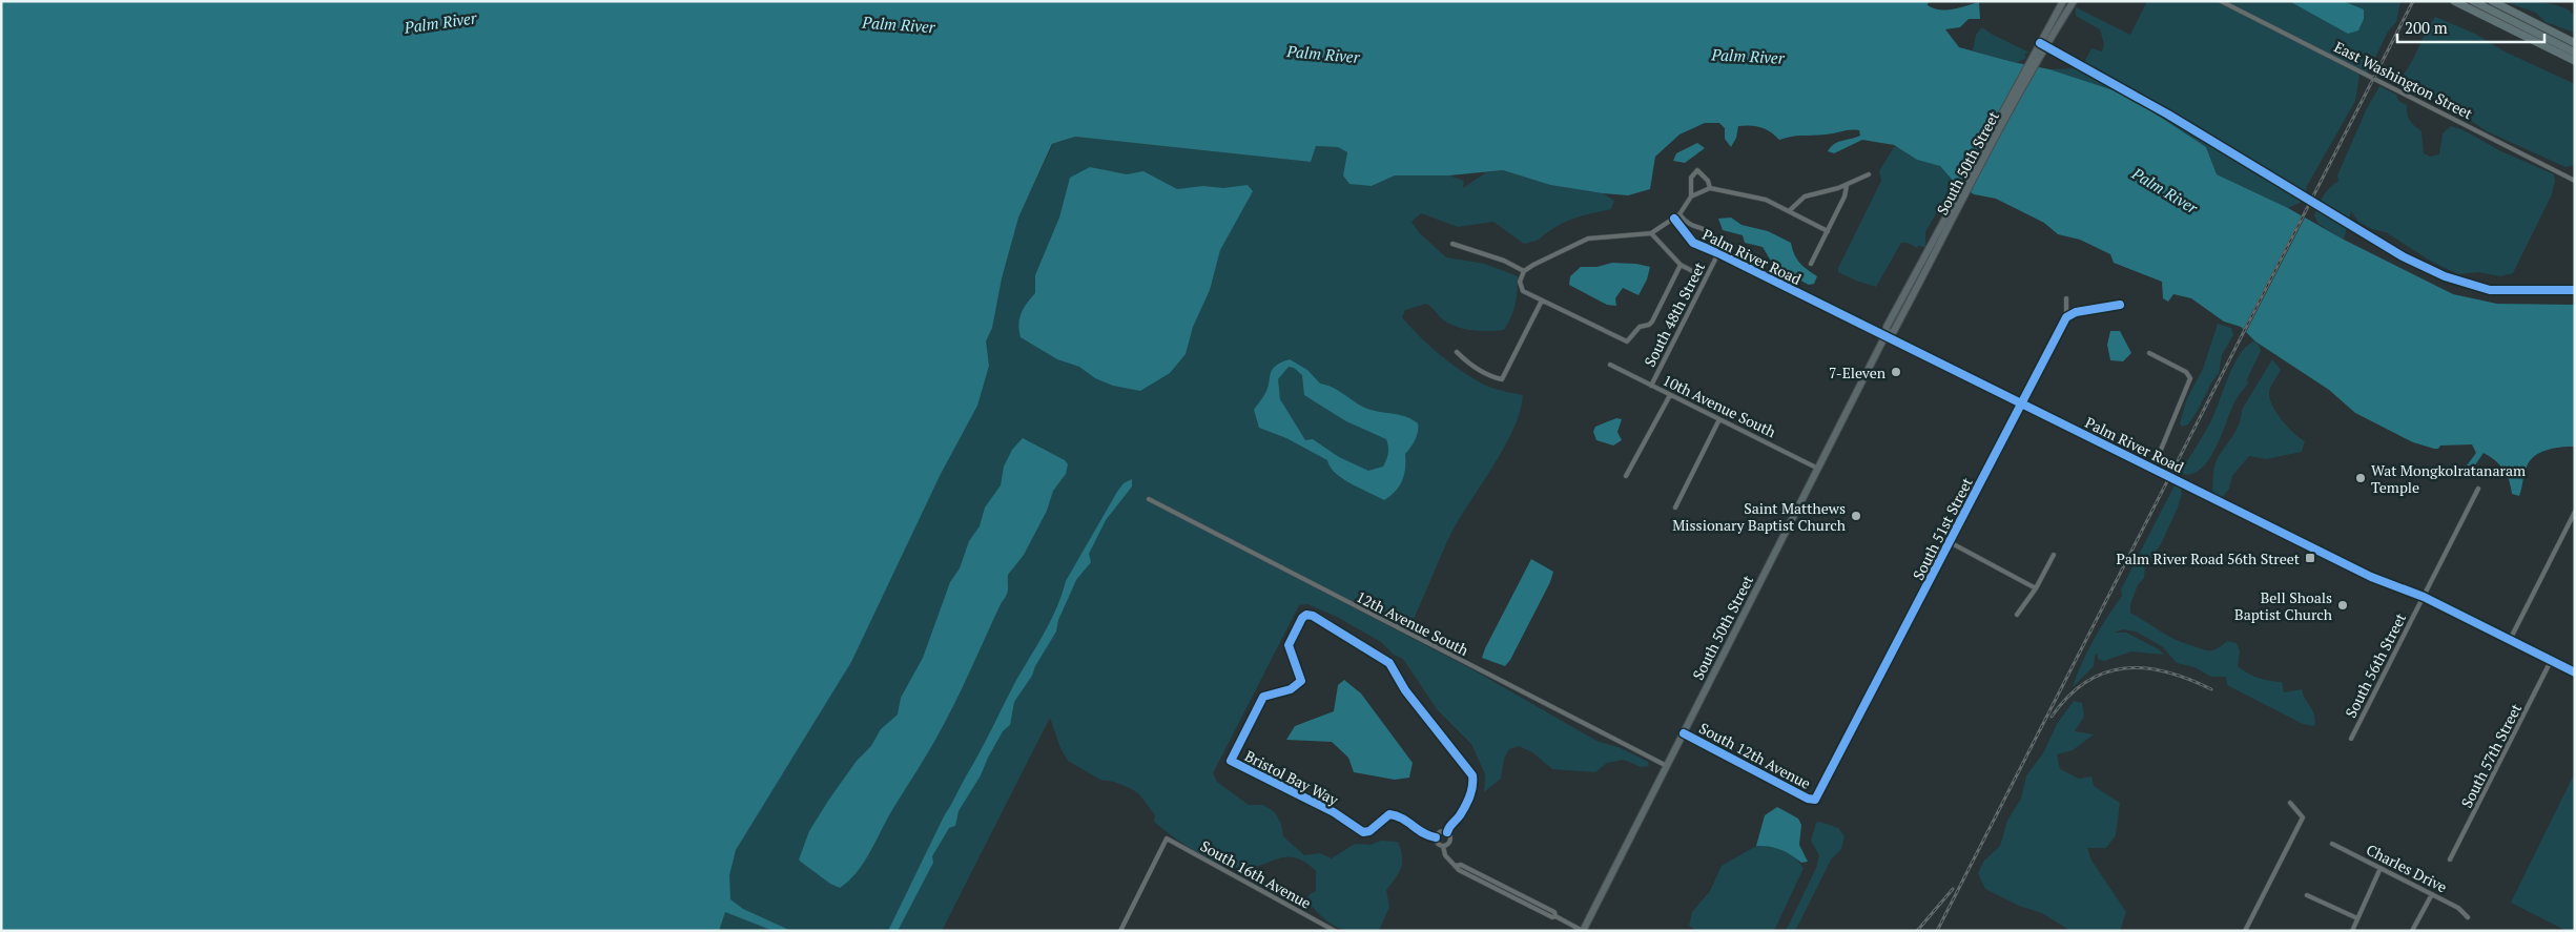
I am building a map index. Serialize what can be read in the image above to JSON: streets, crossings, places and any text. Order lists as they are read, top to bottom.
{
  "streets": {
    "main road": ["South 50th Street"],
    "street": [
      "East Washington Street",
      "Palm River Road",
      "South 48th Street",
      "10th Avenue South",
      "South 51st Street",
      "12th Avenue South",
      "South 56th Street",
      "South 12th Avenue",
      "South 57th Street",
      "Bristol Bay Way",
      "Charles Drive",
      "South 16th Avenue"
    ]
  },
  "crossings": [
    ["South 50th Street", "Palm River Road"],
    ["South 50th Street", "10th Avenue South"],
    ["South 50th Street", "12th Avenue South"],
    ["South 50th Street", "South 12th Avenue"],
    ["Palm River Road", "South 48th Street"],
    ["Palm River Road", "South 51st Street"],
    ["Palm River Road", "South 56th Street"],
    ["Palm River Road", "South 57th Street"],
    ["South 48th Street", "10th Avenue South"],
    ["South 51st Street", "South 12th Avenue"]
  ],
  "water": ["Palm River"],
  "places": {
    "other": [
      "7-Eleven",
      "Wat Mongkolratanaram Temple",
      "Saint Matthews Missionary Baptist Church",
      "Bell Shoals Baptist Church"
    ],
    "transit": ["Palm River Road 56th Street"]
  },
  "scale_bar": "200 m"
}
